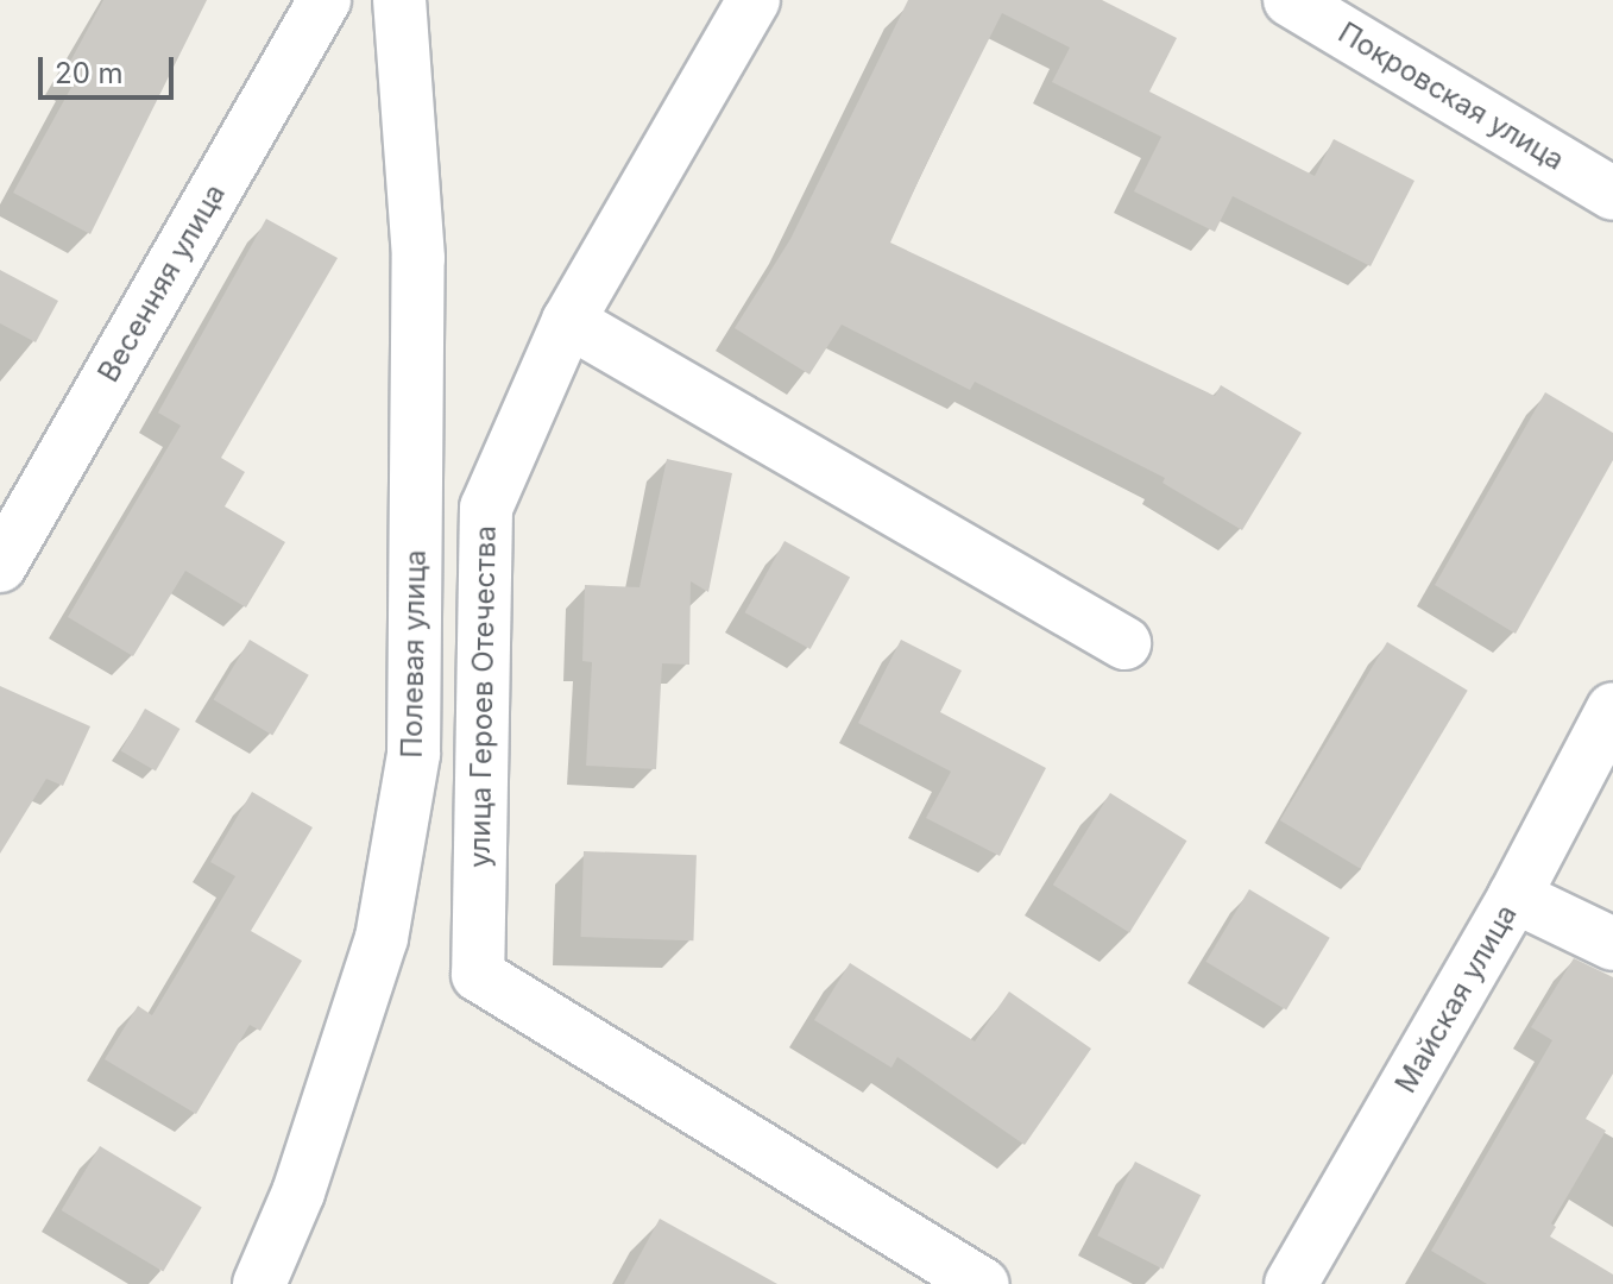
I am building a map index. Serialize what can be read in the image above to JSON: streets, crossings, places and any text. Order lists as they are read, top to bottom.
{
  "streets": {
    "street": [
      "Покровская улица",
      "Весенняя улица",
      "Полевая улица",
      "улица Героев Отечества",
      "Майская улица"
    ]
  },
  "scale_bar": "20 m"
}
